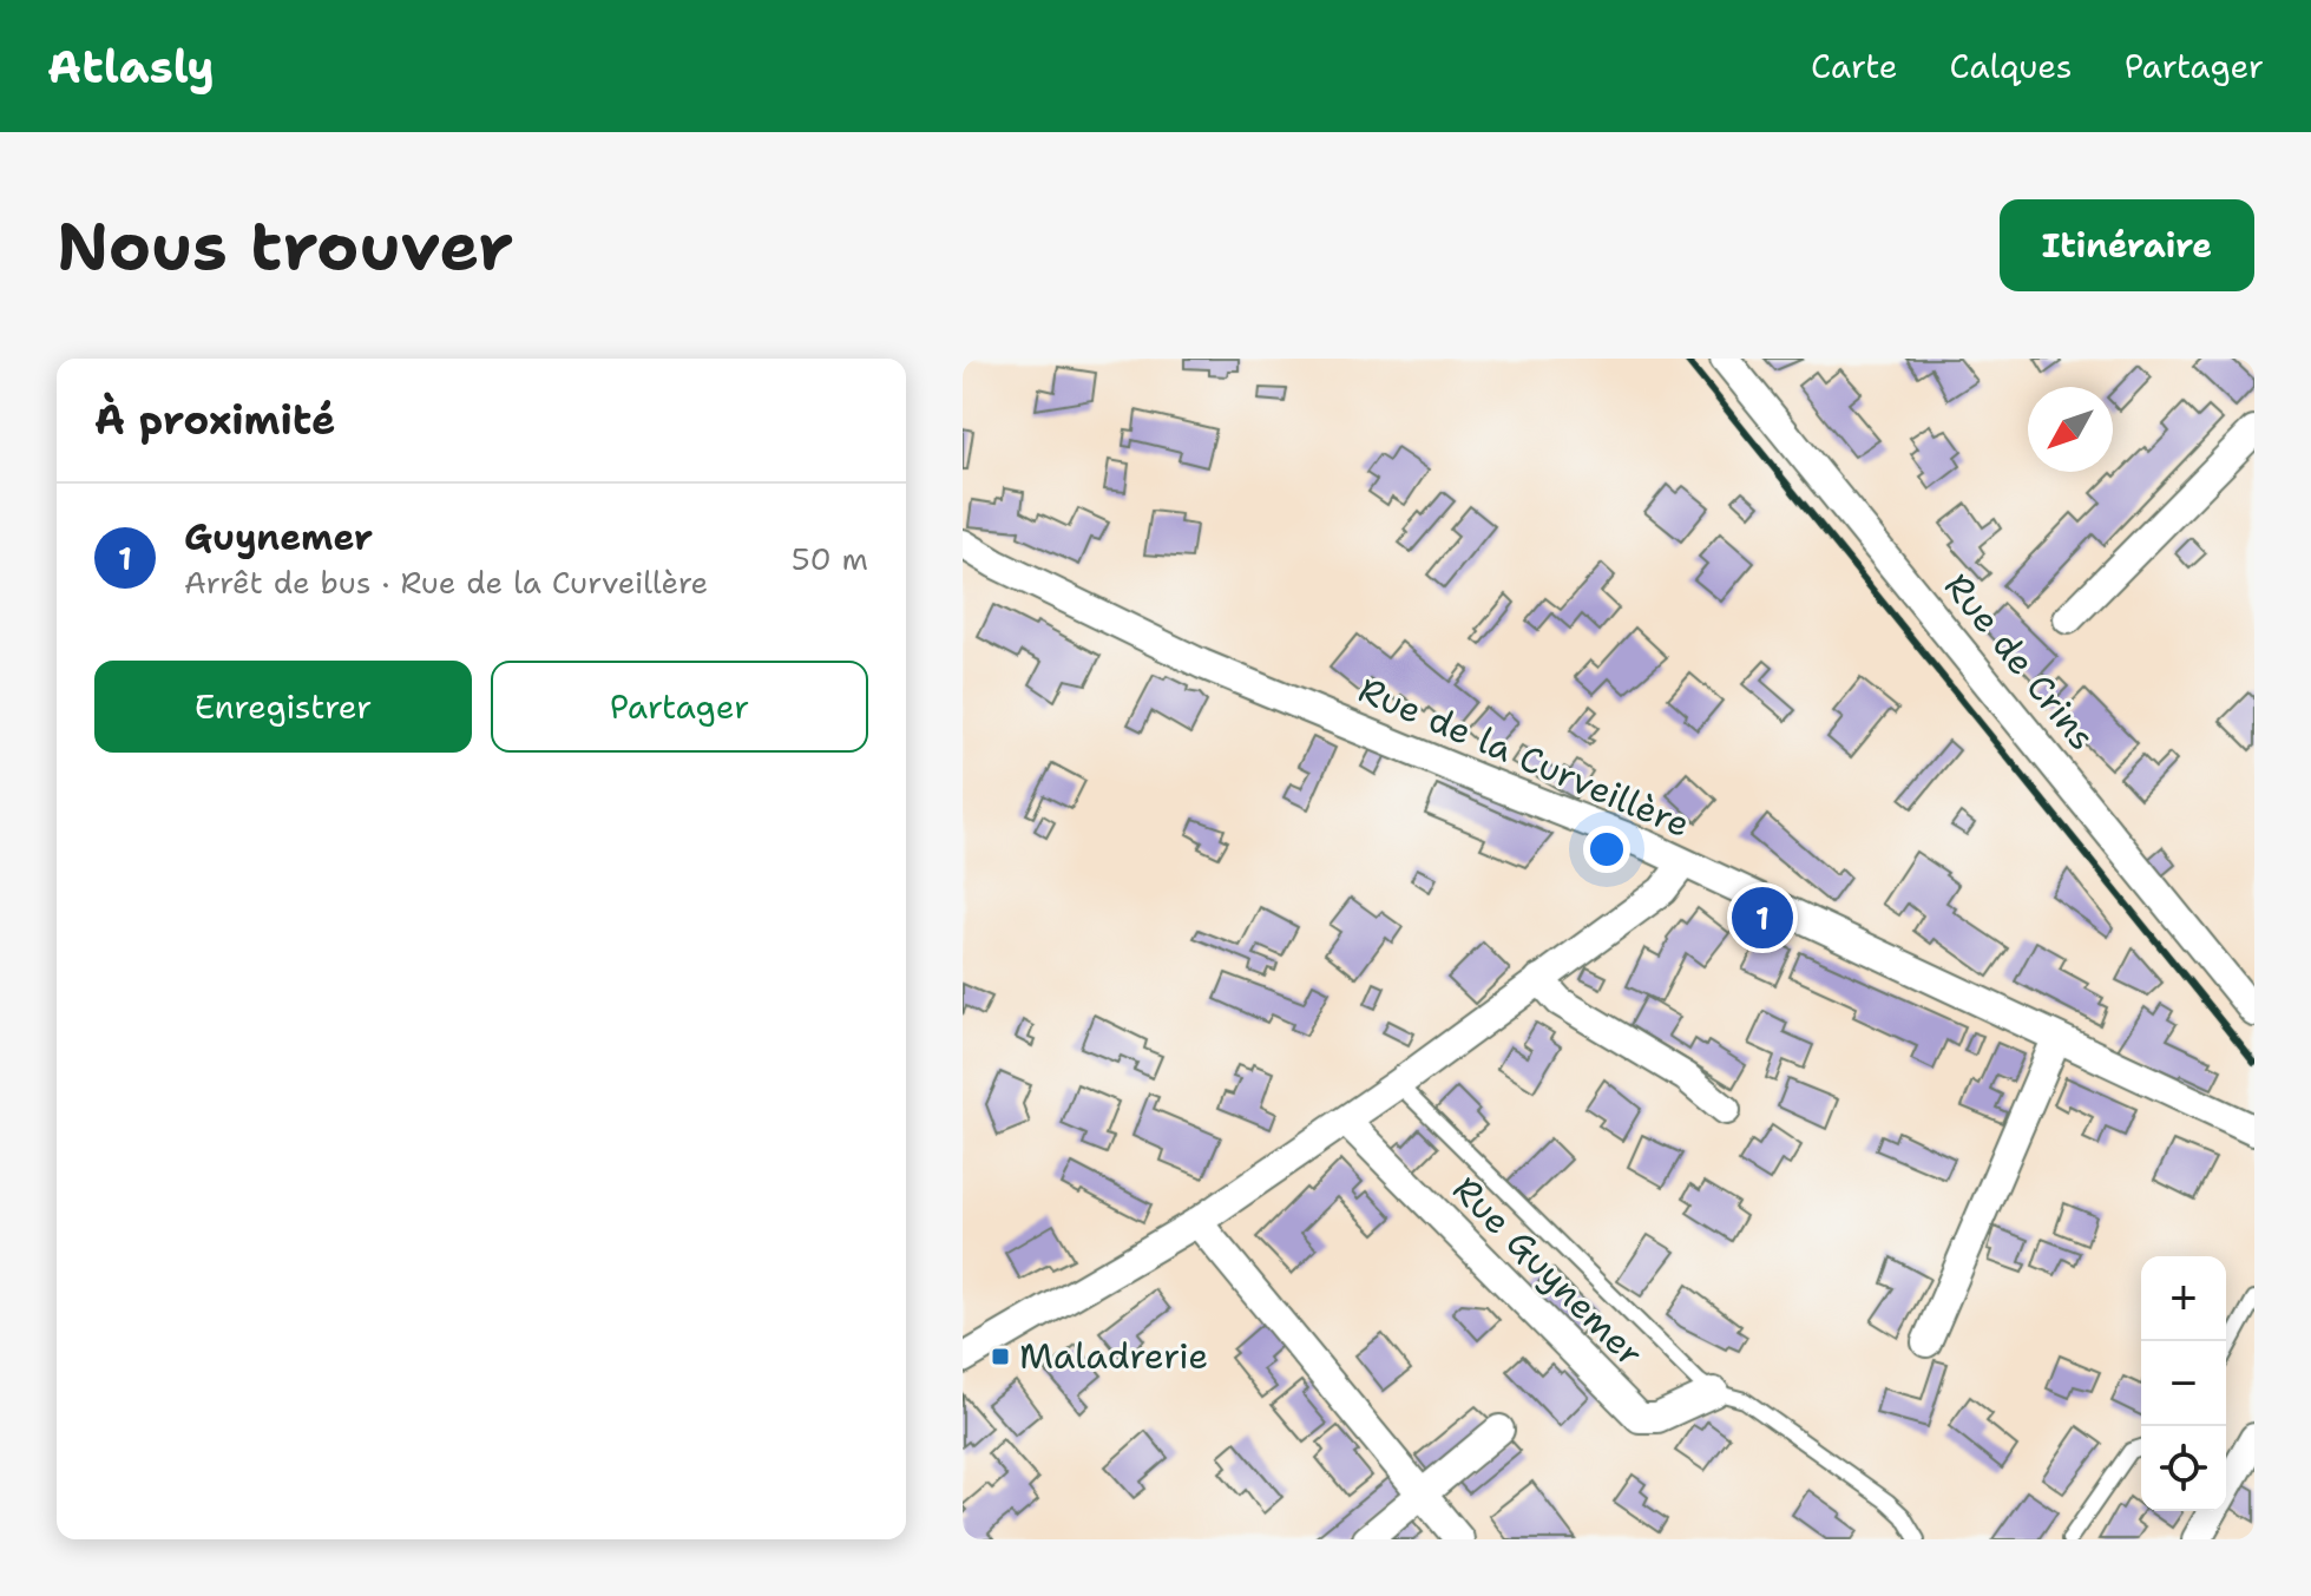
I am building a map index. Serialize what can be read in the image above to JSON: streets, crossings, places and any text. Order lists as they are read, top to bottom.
{
  "streets": {
    "street": ["Rue de Crins", "Rue de la Curveillère", "Rue Guynemer"]
  },
  "places": {
    "transit": ["Maladrerie"]
  },
  "north": "bottom left",
  "page": {
    "header": "Atlasly",
    "nav": ["Carte", "Calques", "Partager"],
    "buttons": [
      "Itinéraire",
      ["Enregistrer", "Partager"]
    ],
    "title": "Nous trouver",
    "heading": "À proximité",
    "list": [
      {
        "mark": "1",
        "name": "Guynemer",
        "note": "Arrêt de bus · Rue de la Curveillère",
        "value": "50 m"
      }
    ],
    "pins": "1",
    "map_buttons": ["+", "−"]
  }
}
